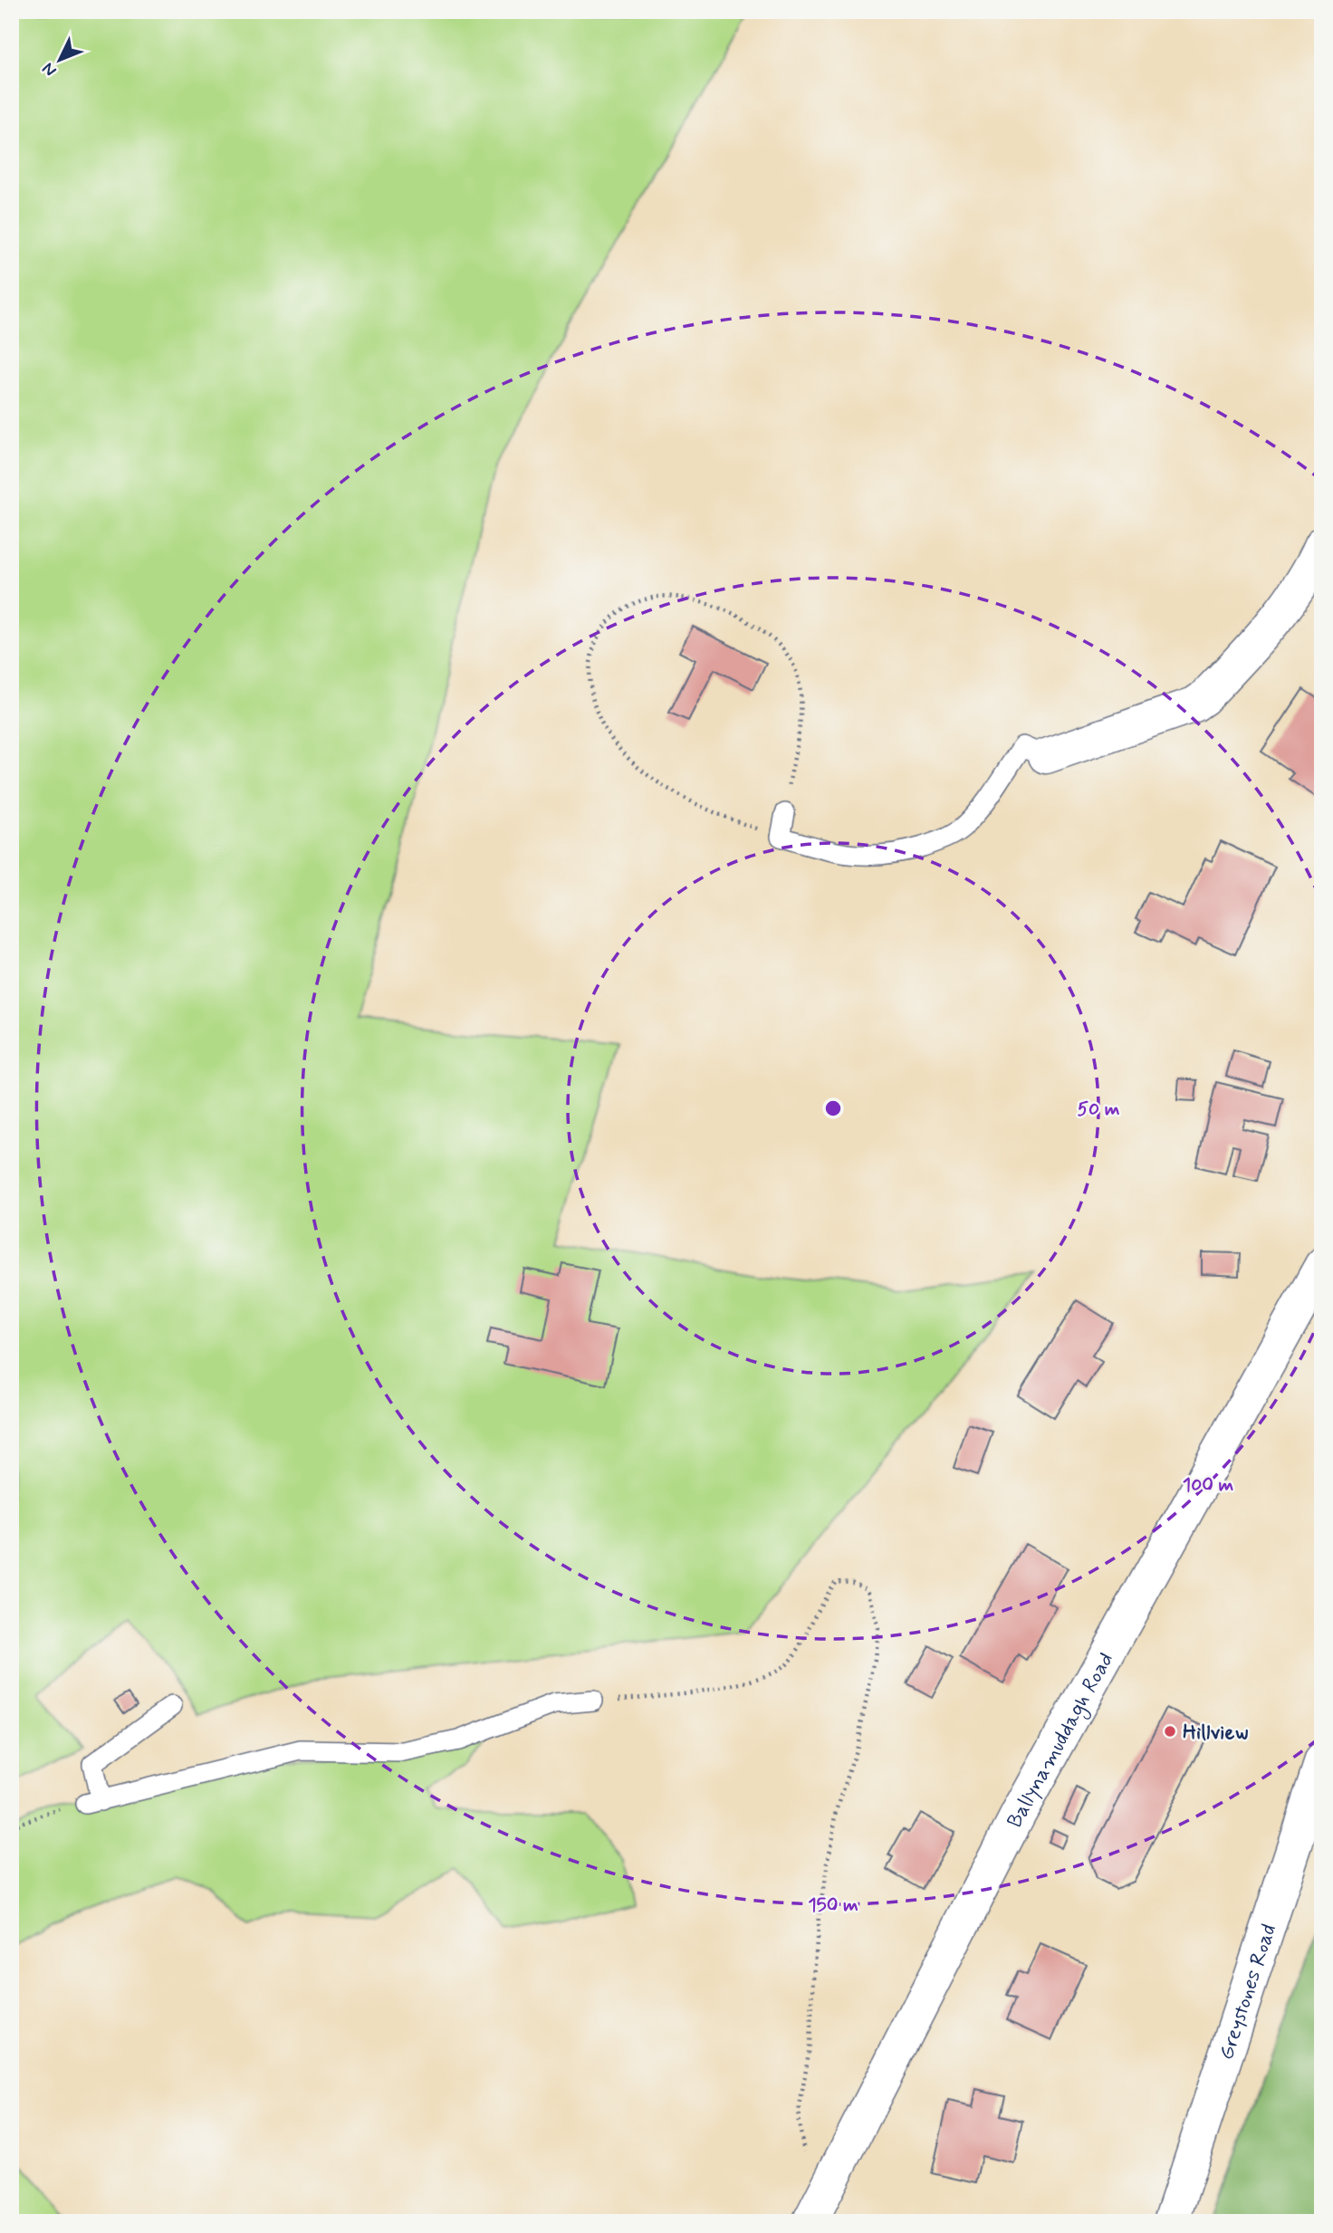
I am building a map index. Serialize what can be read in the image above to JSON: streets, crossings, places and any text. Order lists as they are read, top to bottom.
{
  "streets": {
    "street": ["Ballynamuddagh Road", "Greystones Road"]
  },
  "places": ["Hillview"],
  "north": "bottom left",
  "rings": ["50 m", "100 m", "150 m"]
}
